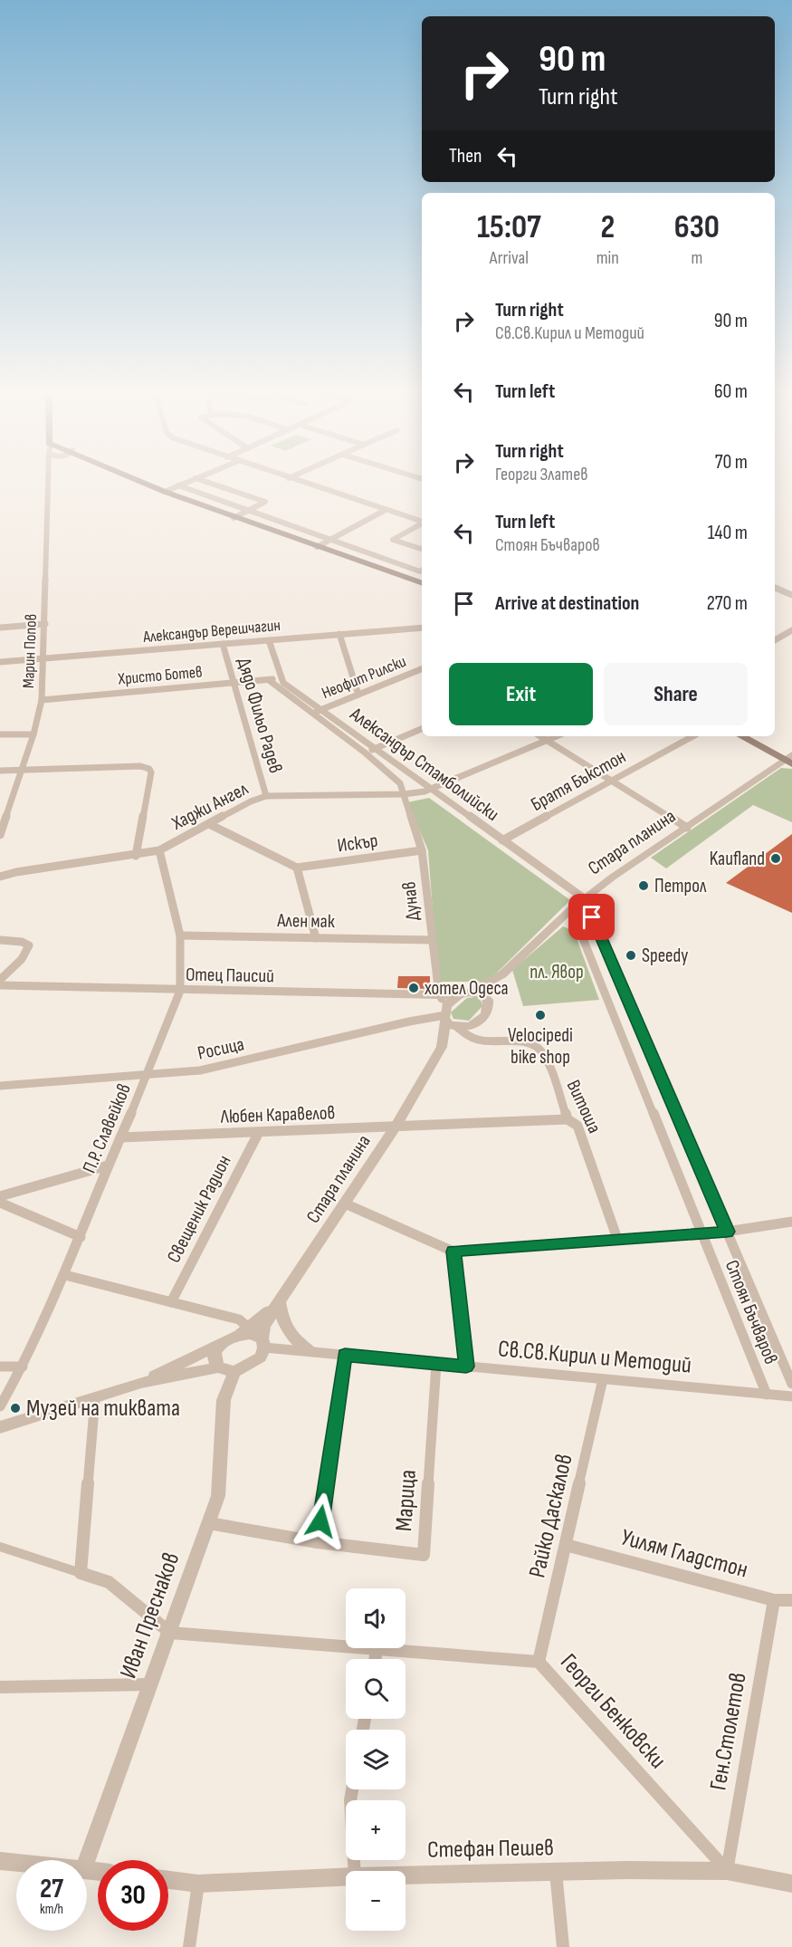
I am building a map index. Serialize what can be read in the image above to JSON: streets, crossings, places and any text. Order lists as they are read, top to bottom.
{
  "streets": {
    "street": [
      "Александър Верешчагин",
      "Марин Попов",
      "Христо Ботев",
      "Неофит Рилски",
      "Дядо Фильо Радев",
      "Александър Стамболийски",
      "Братя Бъкстон",
      "Хаджи Ангел",
      "Стара планина",
      "Искър",
      "Дунав",
      "Ален мак",
      "Отец Паисий",
      "Росица",
      "Витоша",
      "Любен Каравелов",
      "П.Р. Славейков",
      "Свещеник Радион",
      "Стоян Бъчваров",
      "Св.Св.Кирил и Методий",
      "Марица",
      "Райко Даскалов",
      "Уилям Гладстон",
      "Иван Преснаков",
      "Георги Бенковски",
      "Ген.Столетов",
      "Стефан Пешев"
    ]
  },
  "crossings": [
    ["Александър Верешчагин", "Марин Попов"],
    ["Александър Верешчагин", "Дядо Фильо Радев"],
    ["Марин Попов", "Христо Ботев"],
    ["Христо Ботев", "Дядо Фильо Радев"],
    ["Христо Ботев", "Александър Стамболийски"],
    ["Неофит Рилски", "Александър Стамболийски"],
    ["Дядо Фильо Радев", "Хаджи Ангел"],
    ["Александър Стамболийски", "Братя Бъкстон"],
    ["Александър Стамболийски", "Хаджи Ангел"],
    ["Александър Стамболийски", "Стара планина"],
    ["Александър Стамболийски", "Дунав"],
    ["Александър Стамболийски", "Стоян Бъчваров"],
    ["Хаджи Ангел", "Дунав"],
    ["Хаджи Ангел", "П.Р. Славейков"],
    ["Стара планина", "Дунав"],
    ["Стара планина", "Отец Паисий"],
    ["Стара планина", "Росица"],
    ["Стара планина", "Витоша"],
    ["Стара планина", "Любен Каравелов"],
    ["Стара планина", "Стоян Бъчваров"],
    ["Стара планина", "Св.Св.Кирил и Методий"],
    ["Стара планина", "Иван Преснаков"],
    ["Искър", "Дунав"],
    ["Дунав", "Ален мак"],
    ["Дунав", "Отец Паисий"],
    ["Дунав", "Росица"],
    ["Ален мак", "П.Р. Славейков"],
    ["Отец Паисий", "П.Р. Славейков"],
    ["Росица", "П.Р. Славейков"],
    ["Витоша", "Любен Каравелов"],
    ["Любен Каравелов", "П.Р. Славейков"],
    ["Любен Каравелов", "Свещеник Радион"],
    ["П.Р. Славейков", "Св.Св.Кирил и Методий"],
    ["Свещеник Радион", "Св.Св.Кирил и Методий"],
    ["Стоян Бъчваров", "Св.Св.Кирил и Методий"],
    ["Св.Св.Кирил и Методий", "Марица"],
    ["Св.Св.Кирил и Методий", "Райко Даскалов"],
    ["Марица", "Иван Преснаков"],
    ["Райко Даскалов", "Уилям Гладстон"],
    ["Райко Даскалов", "Георги Бенковски"],
    ["Уилям Гладстон", "Ген.Столетов"],
    ["Иван Преснаков", "Георги Бенковски"],
    ["Георги Бенковски", "Ген.Столетов"],
    ["Георги Бенковски", "Стефан Пешев"],
    ["Ген.Столетов", "Стефан Пешев"]
  ],
  "parks": ["пл. Явор"],
  "places": [
    "Kaufland",
    "Петрол",
    "Speedy",
    "хотел Одеса",
    "Velocipedi bike shop",
    "Музей на тиквата"
  ],
  "page": {
    "turn": ["90 m", "Turn right"],
    "then": "Then",
    "eta": [
      "15:07",
      "Arrival",
      "2",
      "min",
      "630",
      "m"
    ],
    "list": [
      {
        "name": "Turn right",
        "note": "Св.Св.Кирил и Методий",
        "value": "90 m"
      },
      {
        "name": "Turn left",
        "value": "60 m"
      },
      {
        "name": "Turn right",
        "note": "Георги Златев",
        "value": "70 m"
      },
      {
        "name": "Turn left",
        "note": "Стоян Бъчваров",
        "value": "140 m"
      },
      {
        "name": "Arrive at destination",
        "value": "270 m"
      }
    ],
    "buttons": ["Exit", "Share"],
    "map_buttons": ["+", "−"],
    "speed": "27 km/h",
    "limit": "30"
  }
}
